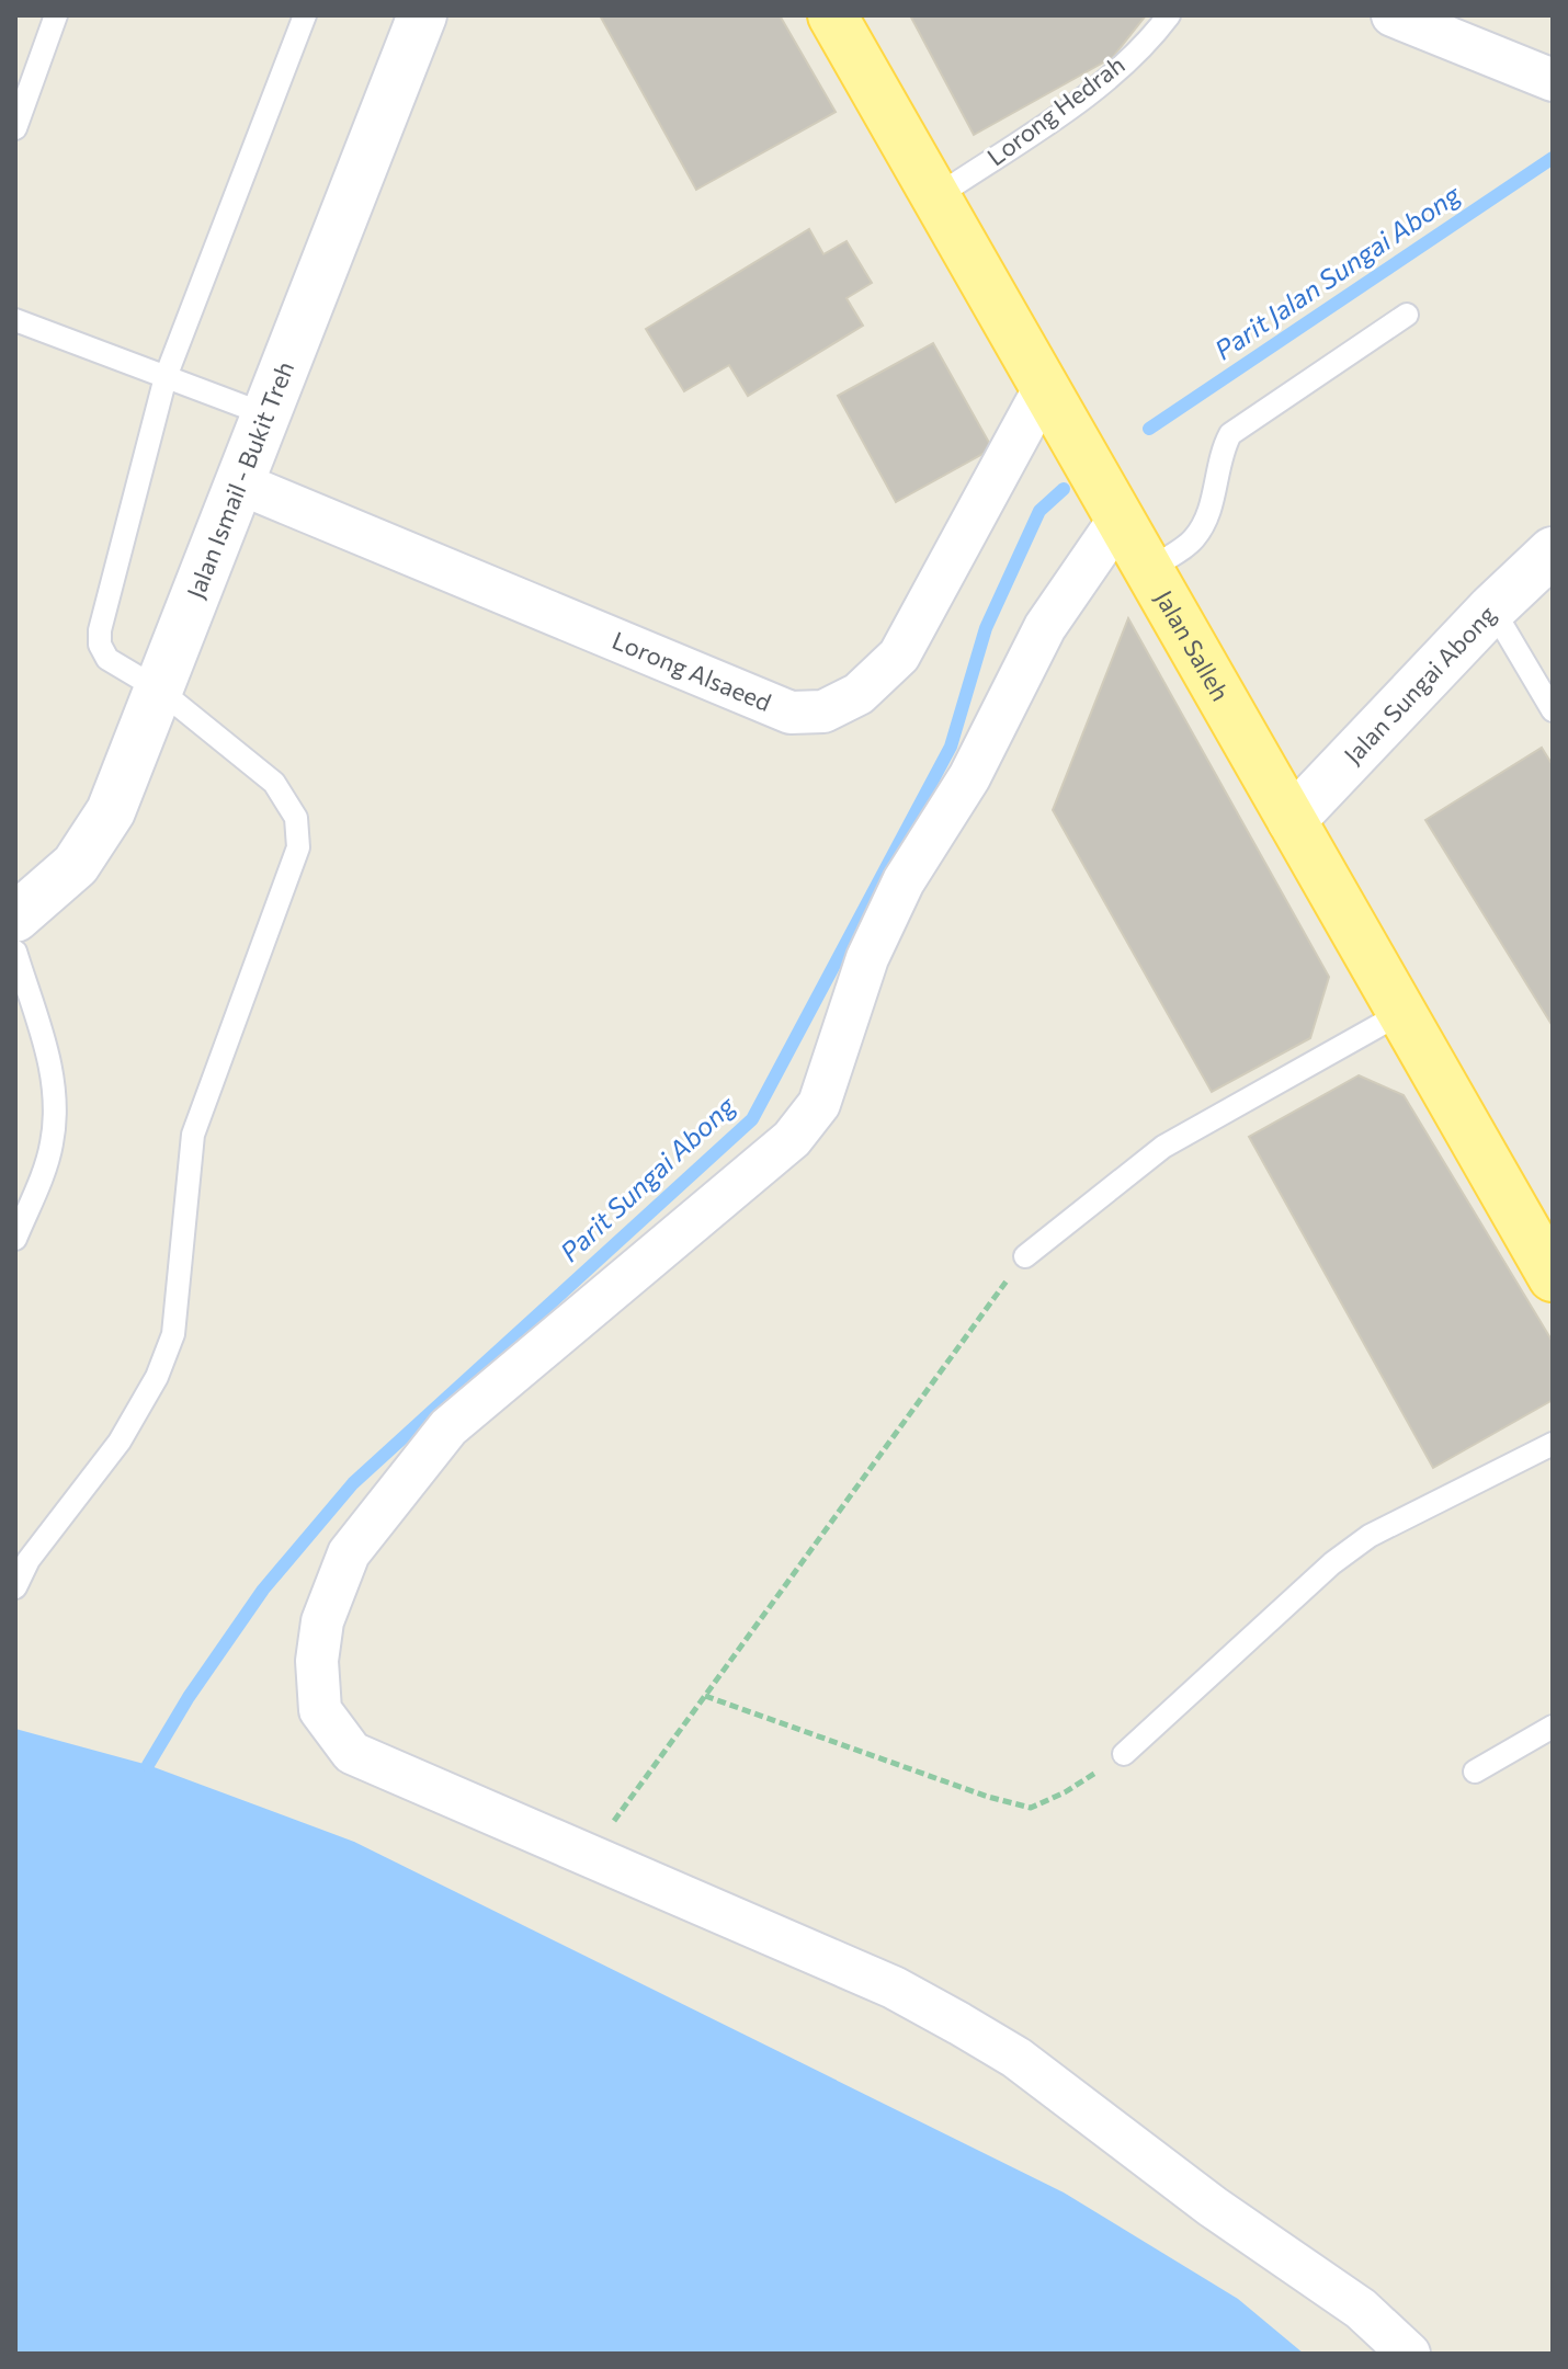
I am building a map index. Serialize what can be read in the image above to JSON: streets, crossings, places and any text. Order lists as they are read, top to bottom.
{
  "streets": {
    "main road": ["Jalan Salleh"],
    "street": ["Jalan Ismail - Bukit Treh", "Lorong Alsaeed", "Jalan Sungai Abong"],
    "lane": ["Lorong Hedrah"]
  },
  "crossings": [
    ["Lorong Hedrah", "Jalan Salleh"],
    ["Jalan Ismail - Bukit Treh", "Lorong Alsaeed"],
    ["Jalan Salleh", "Lorong Alsaeed"],
    ["Jalan Salleh", "Jalan Sungai Abong"]
  ],
  "water": ["Parit Jalan Sungai Abong", "Parit Sungai Abong"]
}
